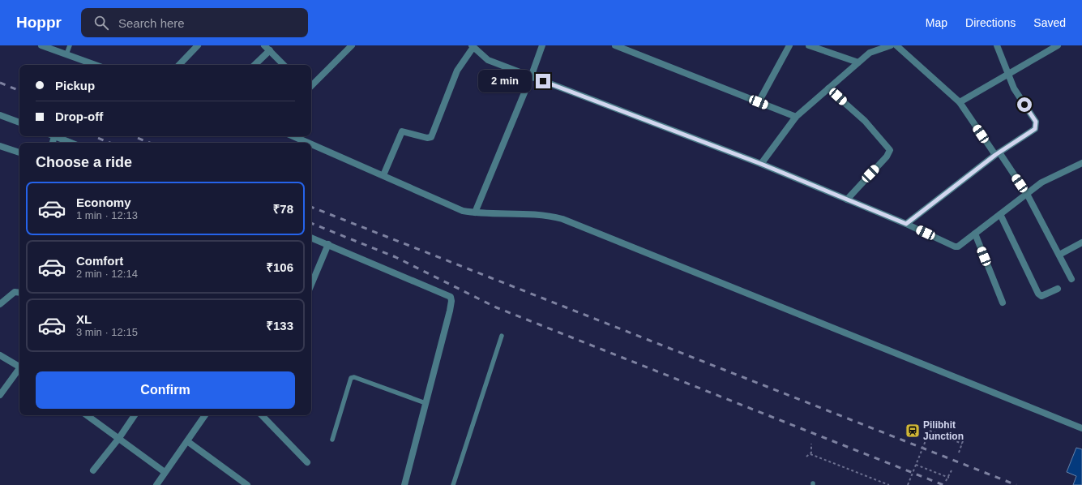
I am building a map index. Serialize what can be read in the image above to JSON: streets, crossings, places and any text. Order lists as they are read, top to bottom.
{
  "places": {
    "station": ["Pilibhit Junction"]
  },
  "page": {
    "header": "Hoppr",
    "search": "Search here",
    "nav": ["Map", "Directions", "Saved"],
    "banner": ["Pickup", "Drop-off"],
    "bubble": "2 min",
    "heading": "Choose a ride",
    "list": [
      {
        "name": "Economy",
        "note": "1 min · 12:13",
        "value": "₹78"
      },
      {
        "name": "Comfort",
        "note": "2 min · 12:14",
        "value": "₹106"
      },
      {
        "name": "XL",
        "note": "3 min · 12:15",
        "value": "₹133"
      }
    ],
    "buttons": "Confirm"
  }
}
